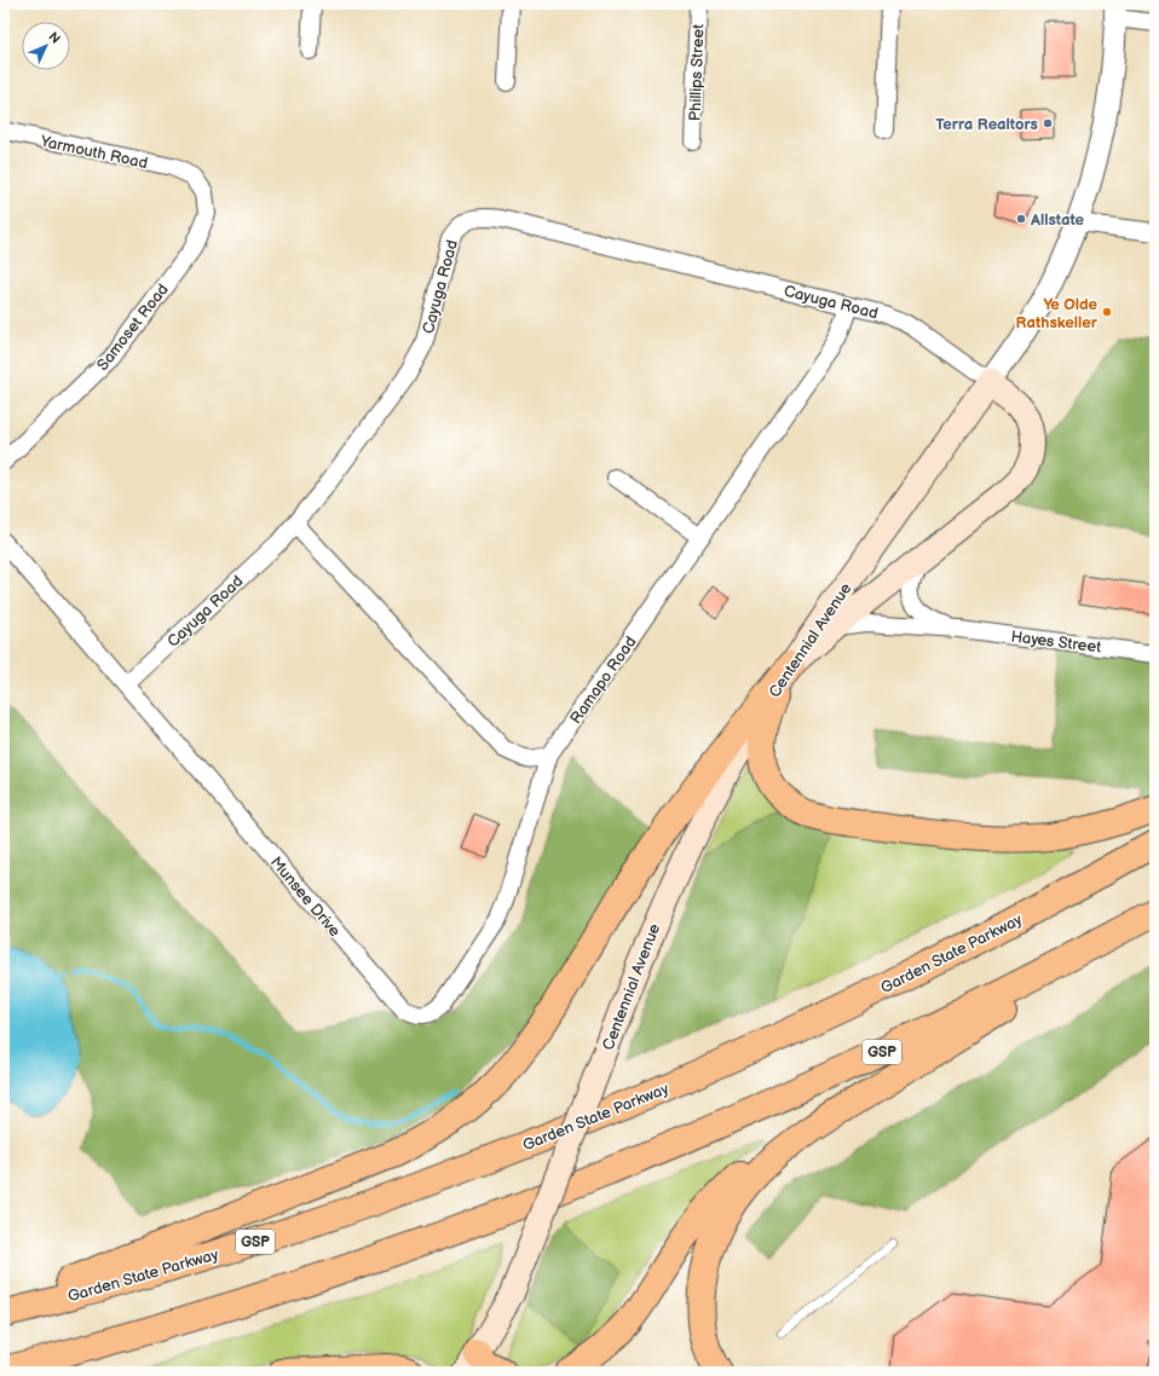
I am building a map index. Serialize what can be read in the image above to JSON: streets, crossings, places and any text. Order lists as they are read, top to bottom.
{
  "streets": {
    "highway": ["Garden State Parkway", "GSP"],
    "main road": ["Centennial Avenue"],
    "street": [
      "Phillips Street",
      "Yarmouth Road",
      "Cayuga Road",
      "Samoset Road",
      "Hayes Street",
      "Ramapo Road",
      "Munsee Drive"
    ]
  },
  "crossings": [
    ["Yarmouth Road", "Samoset Road"],
    ["Cayuga Road", "Centennial Avenue"],
    ["Cayuga Road", "Ramapo Road"],
    ["Cayuga Road", "Munsee Drive"],
    ["Ramapo Road", "Munsee Drive"]
  ],
  "places": ["Terra Realtors", "Allstate", "Ye Olde Rathskeller"],
  "north": "top right"
}
